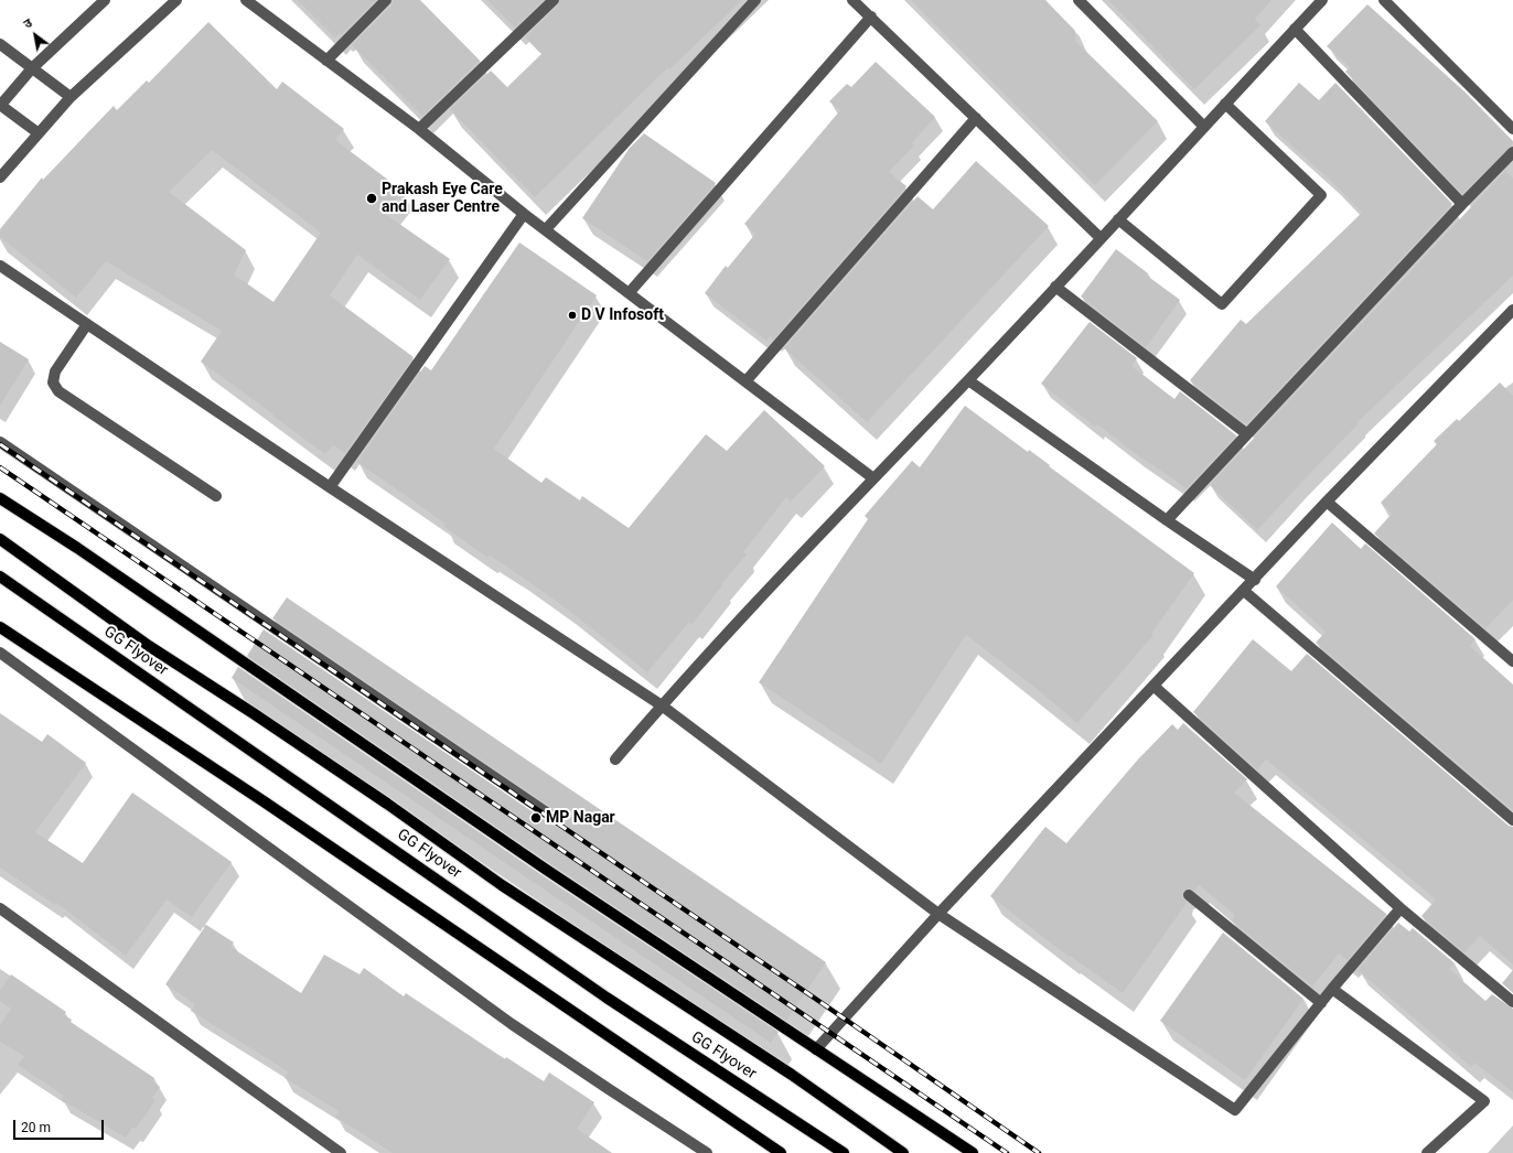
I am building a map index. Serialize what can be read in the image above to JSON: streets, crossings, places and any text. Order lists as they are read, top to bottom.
{
  "streets": {
    "main road": ["GG Flyover"]
  },
  "places": ["Prakash Eye Care and Laser Centre", "D V Infosoft", "MP Nagar"],
  "scale_bar": "20 m",
  "north": "top left"
}
